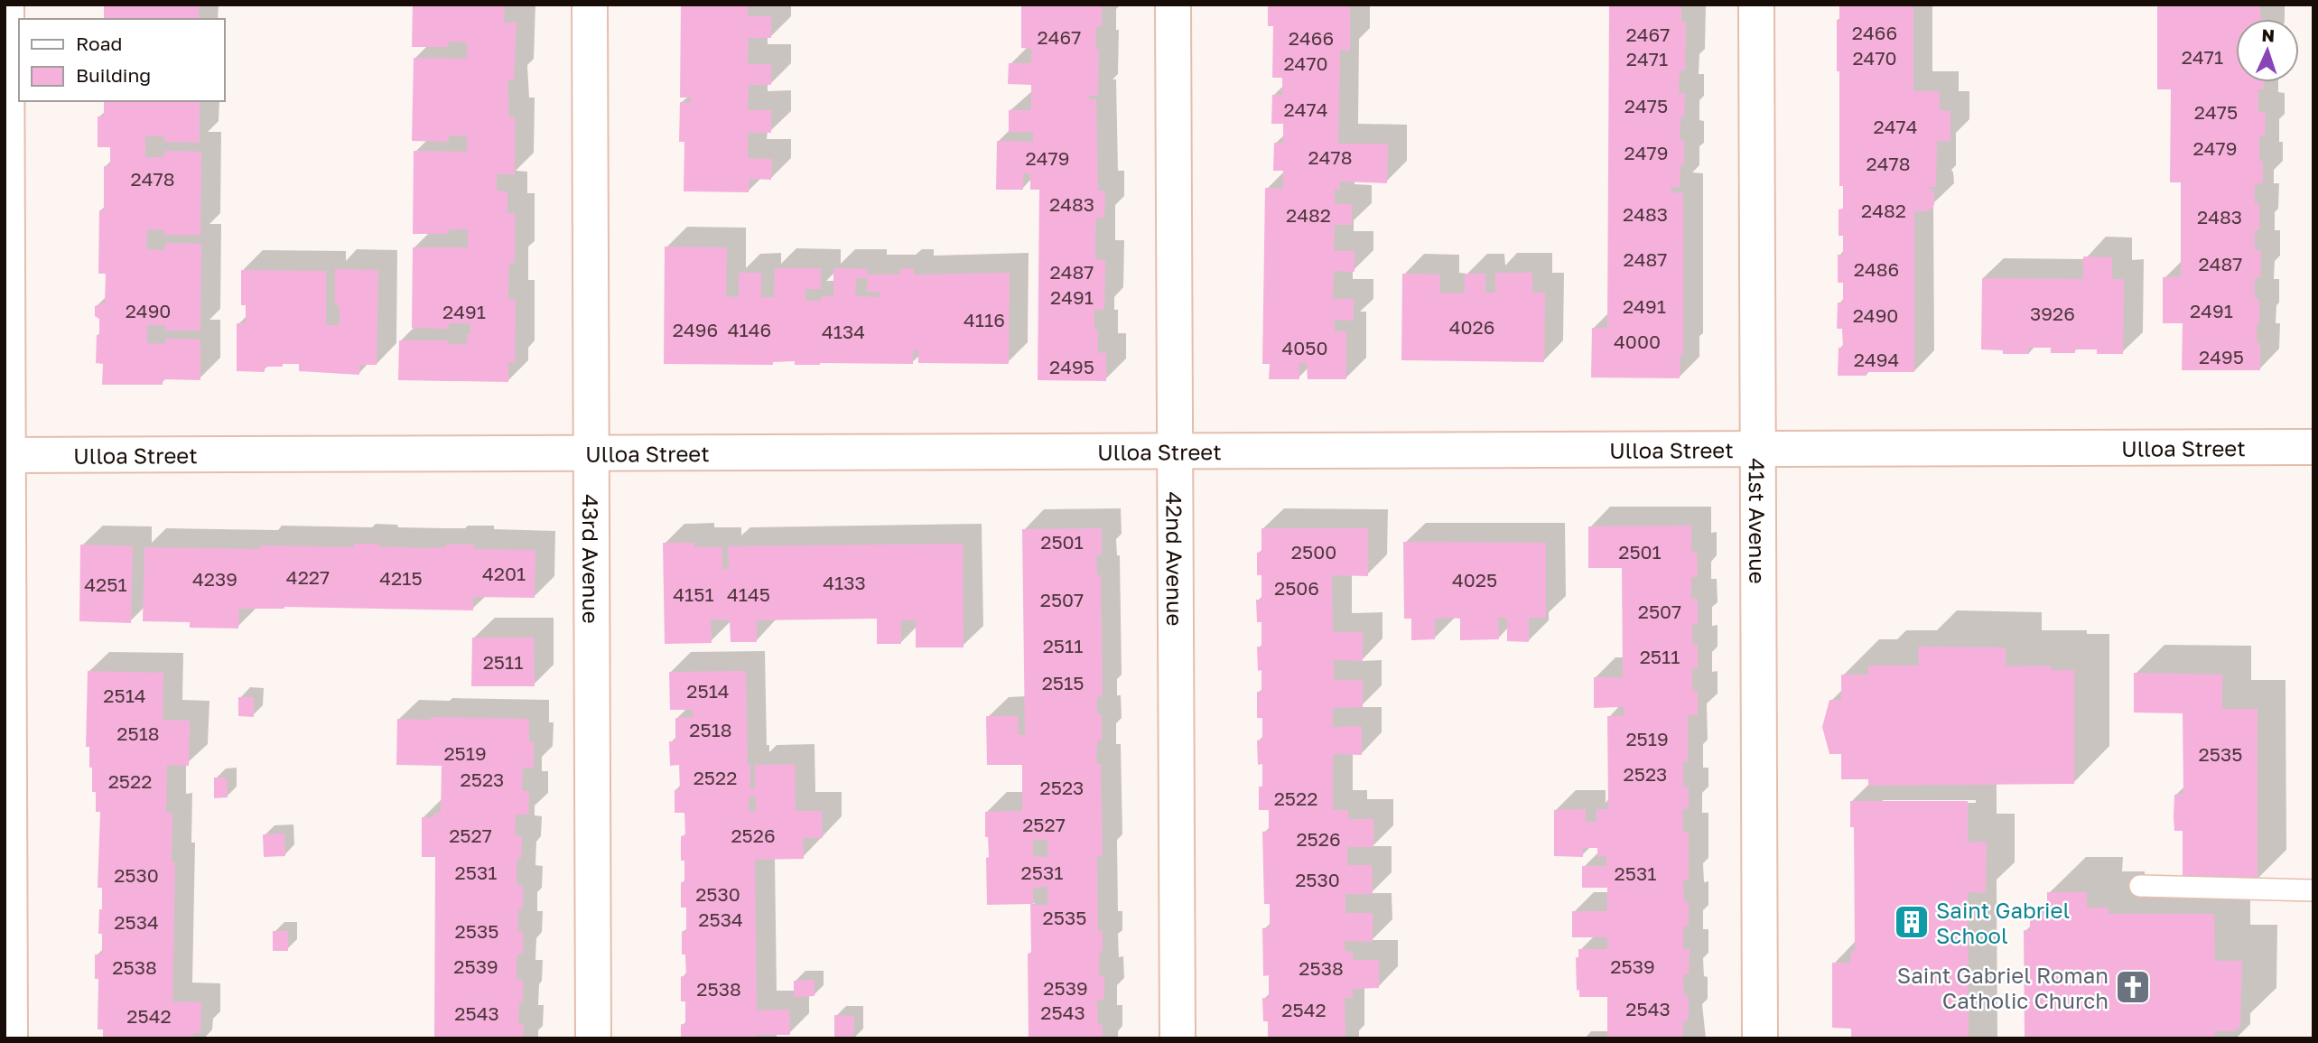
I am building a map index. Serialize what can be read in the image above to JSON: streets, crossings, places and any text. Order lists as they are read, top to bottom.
{
  "streets": {
    "street": [
      "Ulloa Street",
      "41st Avenue",
      "43rd Avenue",
      "42nd Avenue"
    ]
  },
  "crossings": [
    ["Ulloa Street", "41st Avenue"],
    ["Ulloa Street", "43rd Avenue"],
    ["Ulloa Street", "42nd Avenue"]
  ],
  "places": {
    "building": ["Saint Gabriel School"],
    "church": ["Saint Gabriel Roman Catholic Church"]
  },
  "house_numbers": [
    "2466",
    "2467",
    "2467",
    "2466",
    "2471",
    "2470",
    "2471",
    "2470",
    "2475",
    "2474",
    "2475",
    "2474",
    "2479",
    "2479",
    "2478",
    "2479",
    "2478",
    "2478",
    "2483",
    "2482",
    "2483",
    "2482",
    "2483",
    "2487",
    "2487",
    "2486",
    "2487",
    "2491",
    "2491",
    "2490",
    "2491",
    "2491",
    "3926",
    "2490",
    "4116",
    "4026",
    "2496",
    "4146",
    "4134",
    "4000",
    "4050",
    "2495",
    "2494",
    "2495",
    "2501",
    "2500",
    "2501",
    "4201",
    "4227",
    "4215",
    "4239",
    "4025",
    "4133",
    "4251",
    "2506",
    "4151",
    "4145",
    "2507",
    "2507",
    "2511",
    "2511",
    "2511",
    "2515",
    "2514",
    "2514",
    "2518",
    "2518",
    "2519",
    "2519",
    "2535",
    "2523",
    "2522",
    "2523",
    "2522",
    "2523",
    "2522",
    "2527",
    "2527",
    "2526",
    "2526",
    "2531",
    "2531",
    "2531",
    "2530",
    "2530",
    "2530",
    "2535",
    "2534",
    "2534",
    "2535",
    "2539",
    "2539",
    "2538",
    "2538",
    "2539",
    "2538",
    "2543",
    "2542",
    "2543",
    "2543",
    "2542"
  ],
  "legend": ["Road", "Building"],
  "north": "top"
}
